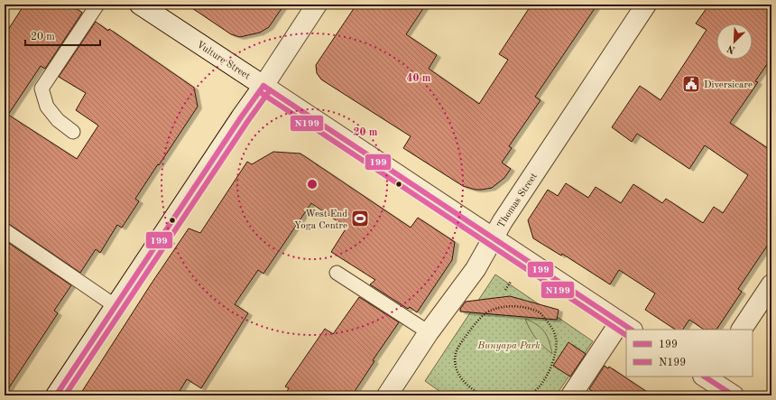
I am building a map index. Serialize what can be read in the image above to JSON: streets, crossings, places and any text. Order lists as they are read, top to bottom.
{
  "streets": {
    "street": ["Vulture Street", "Thomas Street"]
  },
  "crossings": [
    ["Vulture Street", "Thomas Street"]
  ],
  "parks": ["Bunyapa Park"],
  "places": {
    "public building": ["Diversicare"],
    "sports": ["West End Yoga Centre"]
  },
  "lines": ["transit line 199", "transit line N199"],
  "legend": ["199", "N199"],
  "scale_bar": "20 m",
  "north": "bottom left",
  "rings": ["40 m", "20 m"]
}
